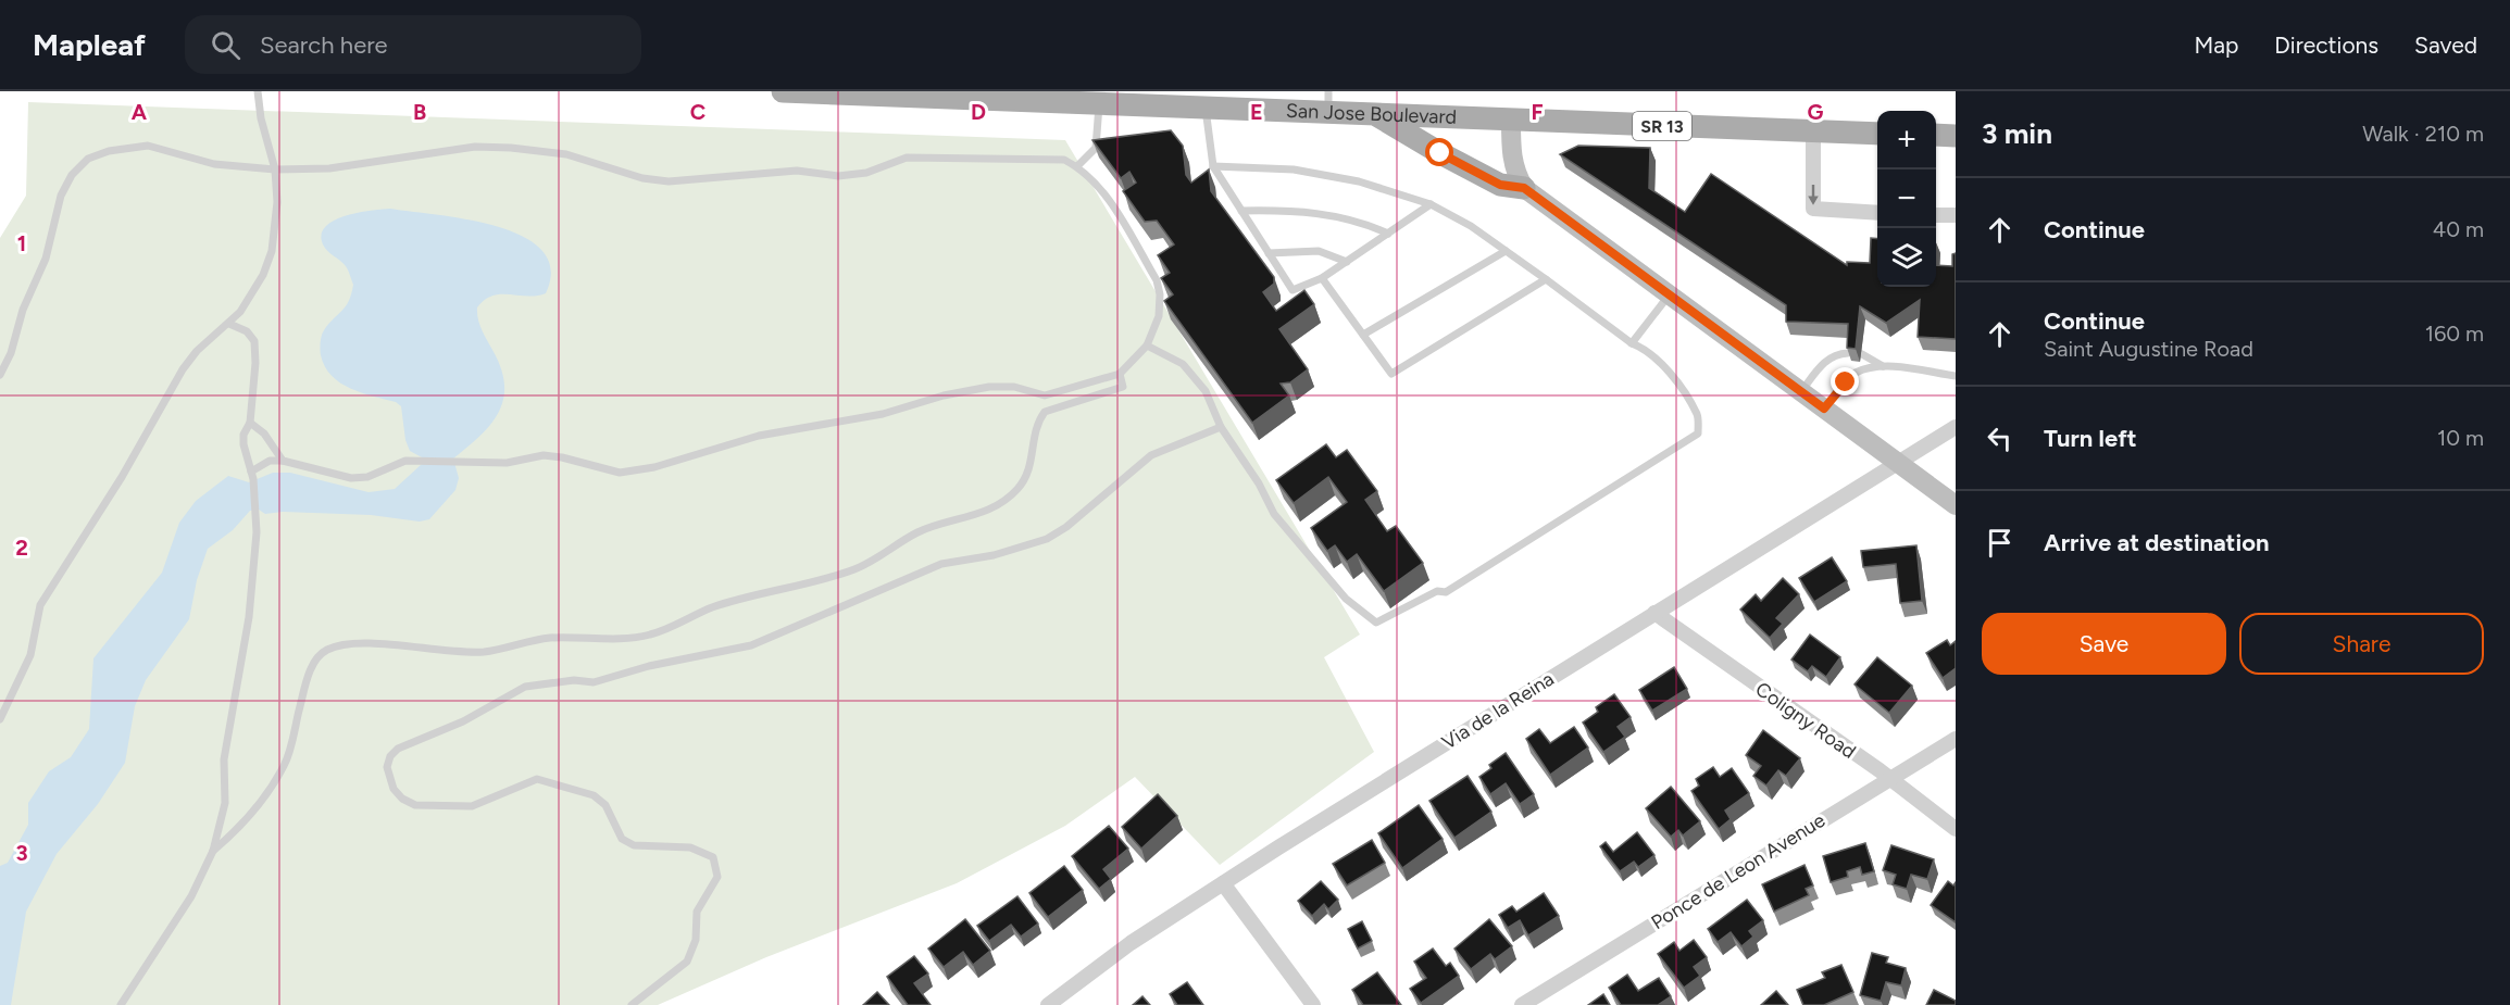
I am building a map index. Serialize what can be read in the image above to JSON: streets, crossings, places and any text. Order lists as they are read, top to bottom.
{
  "streets": {
    "main road": ["San Jose Boulevard", "SR 13"],
    "street": ["Via de la Reina", "Coligny Road", "Ponce de Leon Avenue"]
  },
  "crossings": [
    ["Via de la Reina", "Coligny Road"],
    ["Coligny Road", "Ponce de Leon Avenue"]
  ],
  "page": {
    "header": "Mapleaf",
    "search": "Search here",
    "nav": ["Map", "Directions", "Saved"],
    "heading": ["3 min", "Walk · 210 m"],
    "map_buttons": ["+", "−"],
    "list": [
      ["Continue", "40 m"],
      ["Continue", "Saint Augustine Road", "160 m"],
      ["Turn left", "10 m"],
      "Arrive at destination"
    ],
    "buttons": ["Save", "Share"]
  },
  "grid": {
    "columns": [
      "A",
      "B",
      "C",
      "D",
      "E",
      "F",
      "G"
    ],
    "rows": ["1", "2", "3"]
  }
}
